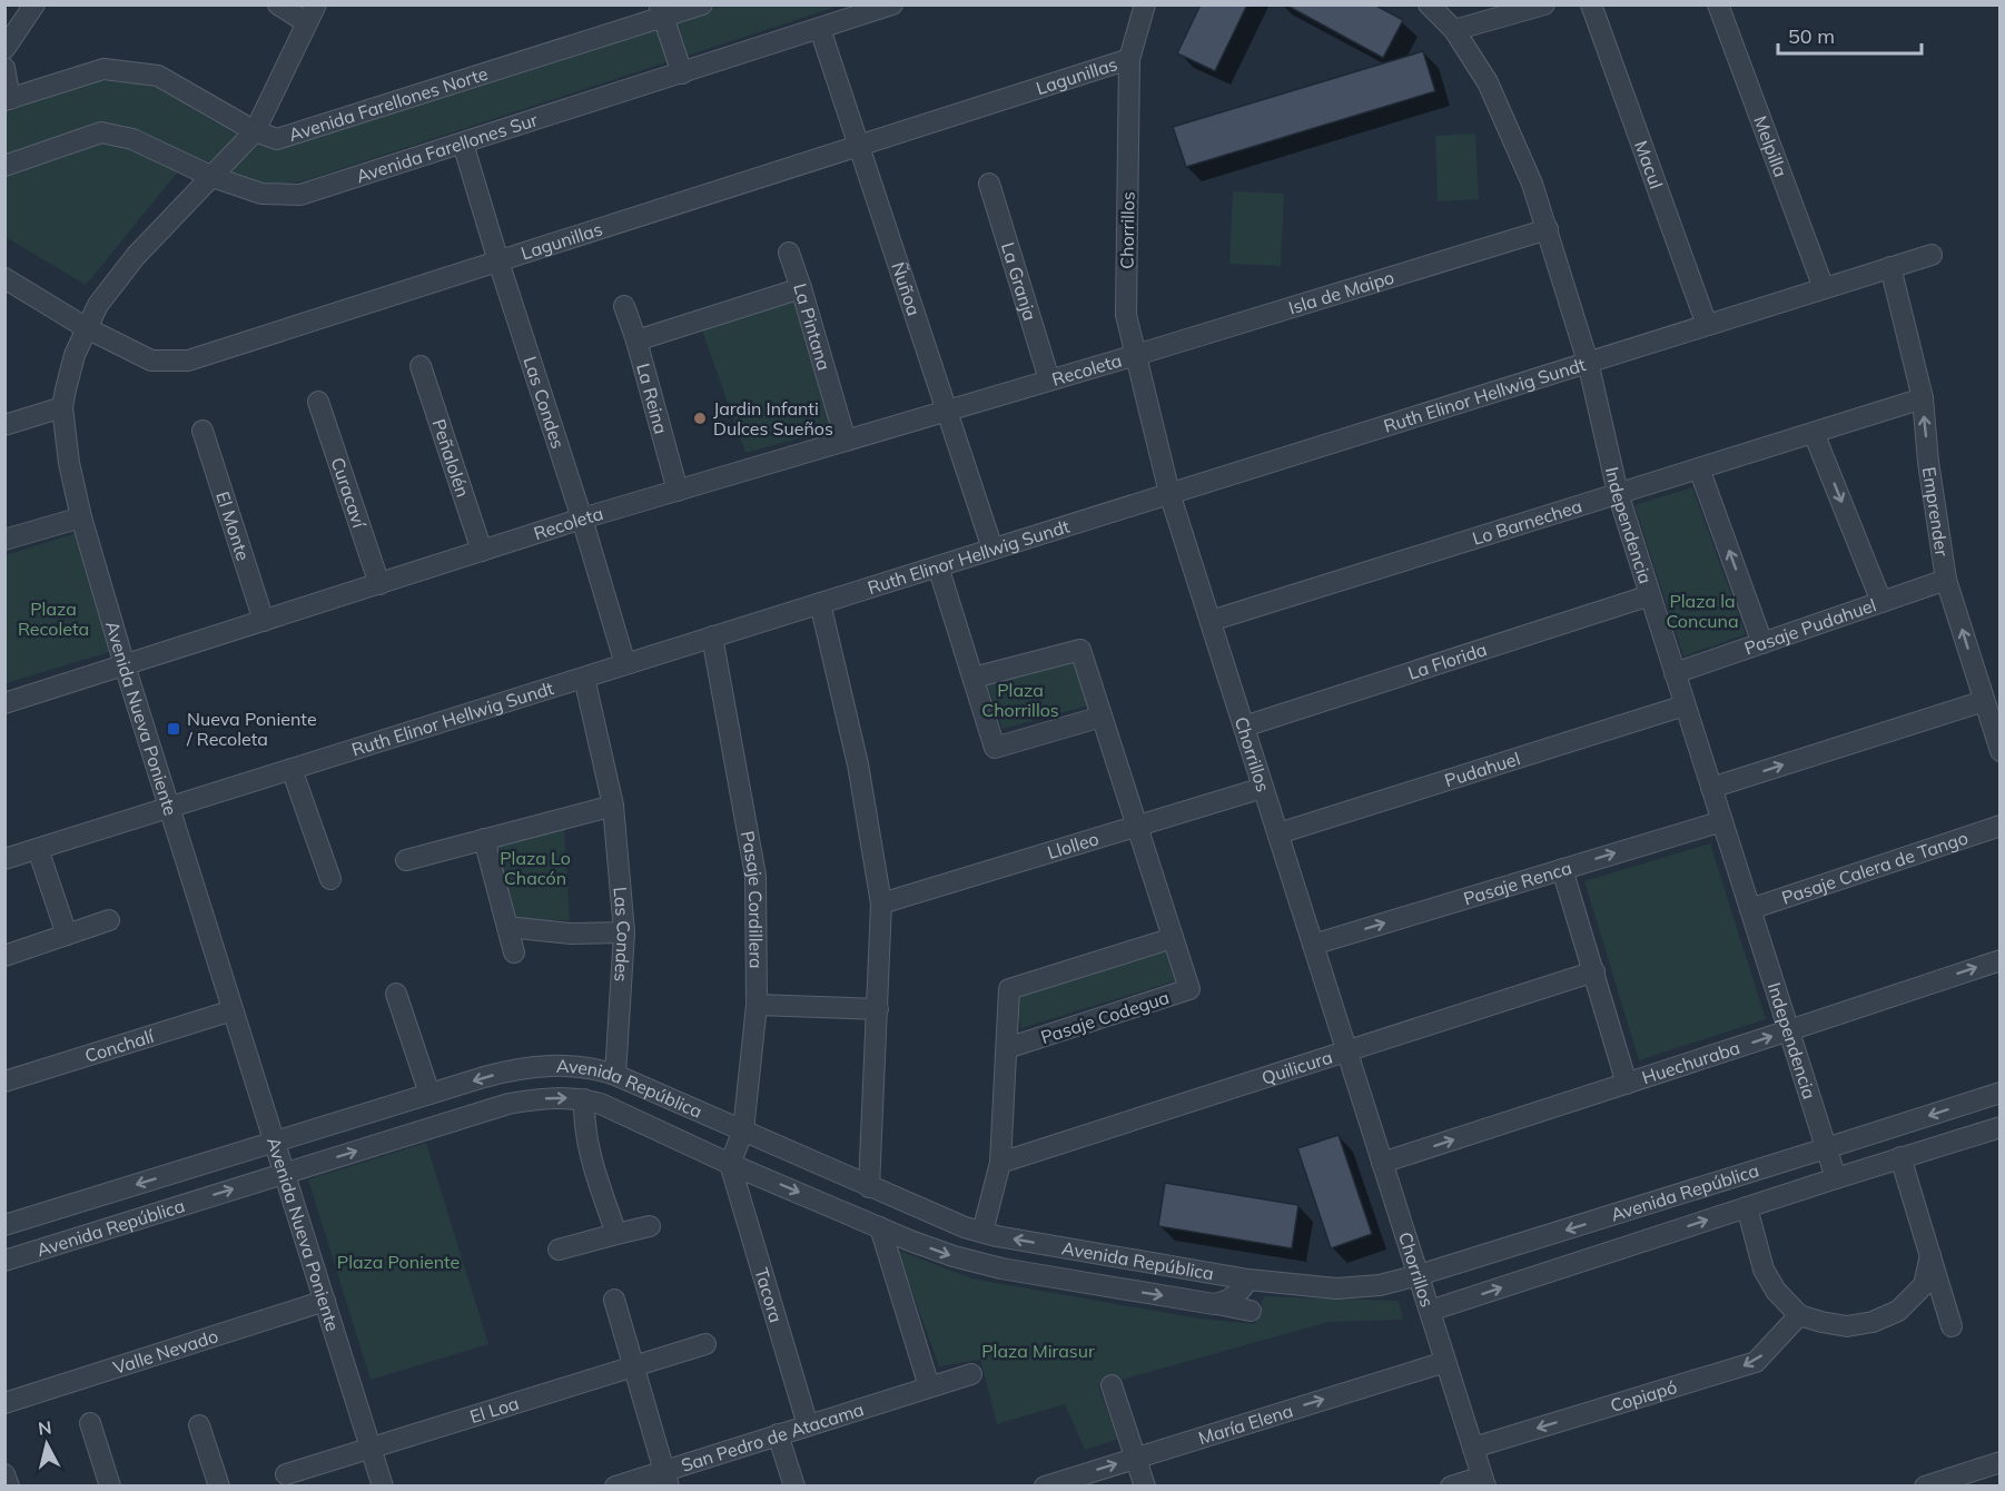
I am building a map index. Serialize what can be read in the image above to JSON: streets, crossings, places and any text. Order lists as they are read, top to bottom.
{
  "streets": {
    "street": [
      "Lagunillas",
      "Avenida Farellones Norte",
      "Melpilla",
      "Avenida Farellones Sur",
      "Macul",
      "Chorrillos",
      "La Granja",
      "Ñuñoa",
      "Isla de Maipo",
      "La Pintana",
      "Recoleta",
      "Ruth Elinor Hellwig Sundt",
      "La Reina",
      "Las Condes",
      "Peñalolén",
      "Curacaví",
      "Emprender",
      "Lo Barnechea",
      "El Monte",
      "Independencia",
      "Pasaje Pudahuel",
      "La Florida",
      "Avenida Nueva Poniente",
      "Pudahuel",
      "Llolleo",
      "Pasaje Calera de Tango",
      "Pasaje Renca",
      "Pasaje Cordillera",
      "Pasaje Codegua",
      "Conchalí",
      "Huechuraba",
      "Quilicura",
      "Avenida República",
      "Tacora",
      "Valle Nevado",
      "Copiapó",
      "El Loa",
      "María Elena",
      "San Pedro de Atacama"
    ]
  },
  "crossings": [
    ["Lagunillas", "Chorrillos"],
    ["Lagunillas", "Ñuñoa"],
    ["Lagunillas", "Las Condes"],
    ["Lagunillas", "Avenida Nueva Poniente"],
    ["Avenida Farellones Norte", "Avenida Nueva Poniente"],
    ["Melpilla", "Ruth Elinor Hellwig Sundt"],
    ["Avenida Farellones Sur", "Ñuñoa"],
    ["Avenida Farellones Sur", "Las Condes"],
    ["Avenida Farellones Sur", "Avenida Nueva Poniente"],
    ["Macul", "Ruth Elinor Hellwig Sundt"],
    ["Chorrillos", "Isla de Maipo"],
    ["Chorrillos", "Recoleta"],
    ["Chorrillos", "Ruth Elinor Hellwig Sundt"],
    ["Chorrillos", "Lo Barnechea"],
    ["Chorrillos", "La Florida"],
    ["Chorrillos", "Pudahuel"],
    ["Chorrillos", "Llolleo"],
    ["Chorrillos", "Pasaje Renca"],
    ["Chorrillos", "Huechuraba"],
    ["Chorrillos", "Quilicura"],
    ["Chorrillos", "Avenida República"],
    ["Chorrillos", "Copiapó"],
    ["Chorrillos", "María Elena"],
    ["La Granja", "Recoleta"],
    ["Ñuñoa", "Recoleta"],
    ["Ñuñoa", "Ruth Elinor Hellwig Sundt"],
    ["Isla de Maipo", "Recoleta"],
    ["Isla de Maipo", "Independencia"],
    ["La Pintana", "Recoleta"],
    ["Recoleta", "La Reina"],
    ["Recoleta", "Las Condes"],
    ["Recoleta", "Peñalolén"],
    ["Recoleta", "Curacaví"],
    ["Recoleta", "El Monte"],
    ["Recoleta", "Avenida Nueva Poniente"],
    ["Ruth Elinor Hellwig Sundt", "Las Condes"],
    ["Ruth Elinor Hellwig Sundt", "Emprender"],
    ["Ruth Elinor Hellwig Sundt", "Independencia"],
    ["Ruth Elinor Hellwig Sundt", "Avenida Nueva Poniente"],
    ["Ruth Elinor Hellwig Sundt", "Pasaje Cordillera"],
    ["Las Condes", "Avenida República"],
    ["Emprender", "Lo Barnechea"],
    ["Emprender", "Pasaje Pudahuel"],
    ["Lo Barnechea", "Independencia"],
    ["Independencia", "Pasaje Pudahuel"],
    ["Independencia", "La Florida"],
    ["Independencia", "Pudahuel"],
    ["Independencia", "Pasaje Calera de Tango"],
    ["Independencia", "Pasaje Renca"],
    ["Independencia", "Huechuraba"],
    ["Independencia", "Avenida República"],
    ["Independencia", "Copiapó"],
    ["Avenida Nueva Poniente", "Conchalí"],
    ["Avenida Nueva Poniente", "Avenida República"],
    ["Avenida Nueva Poniente", "Valle Nevado"],
    ["Avenida Nueva Poniente", "El Loa"],
    ["Llolleo", "Pasaje Codegua"],
    ["Pasaje Cordillera", "Avenida República"],
    ["Pasaje Cordillera", "Tacora"],
    ["Avenida República", "Tacora"],
    ["Avenida República", "Copiapó"],
    ["Tacora", "San Pedro de Atacama"]
  ],
  "one_way": [
    "Pasaje Renca",
    "Huechuraba",
    "Copiapó",
    "María Elena"
  ],
  "parks": [
    "Plaza la Concuna",
    "Plaza Recoleta",
    "Plaza Chorrillos",
    "Plaza Lo Chacón",
    "Plaza Poniente",
    "Plaza Mirasur"
  ],
  "places": {
    "other": ["Jardin Infanti Dulces Sueños"],
    "transit": ["Nueva Poniente / Recoleta"]
  },
  "scale_bar": "50 m",
  "north": "top"
}
